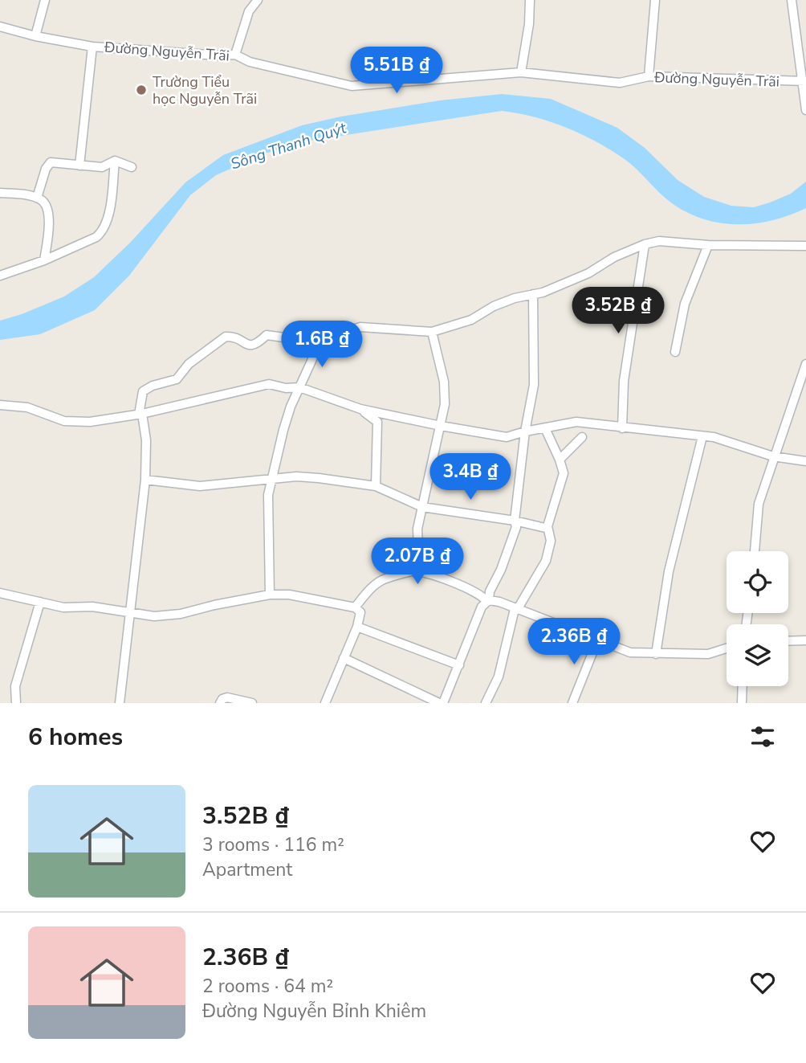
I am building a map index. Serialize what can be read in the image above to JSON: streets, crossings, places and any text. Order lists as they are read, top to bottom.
{
  "streets": {
    "street": ["Đường Nguyễn Trãi"]
  },
  "water": ["Sông Thanh Quýt"],
  "places": ["Trường Tiểu học Nguyễn Trãi"],
  "page": {
    "price": [
      "5.51B ₫",
      "3.52B ₫",
      "1.6B ₫",
      "3.4B ₫",
      "2.07B ₫",
      "2.36B ₫"
    ],
    "heading": "6 homes",
    "list": [
      {
        "name": "3.52B ₫",
        "note": "3 rooms · 116 m² · Apartment"
      },
      {
        "name": "2.36B ₫",
        "note": "2 rooms · 64 m² · Đường Nguyễn Bỉnh Khiêm"
      }
    ]
  }
}
